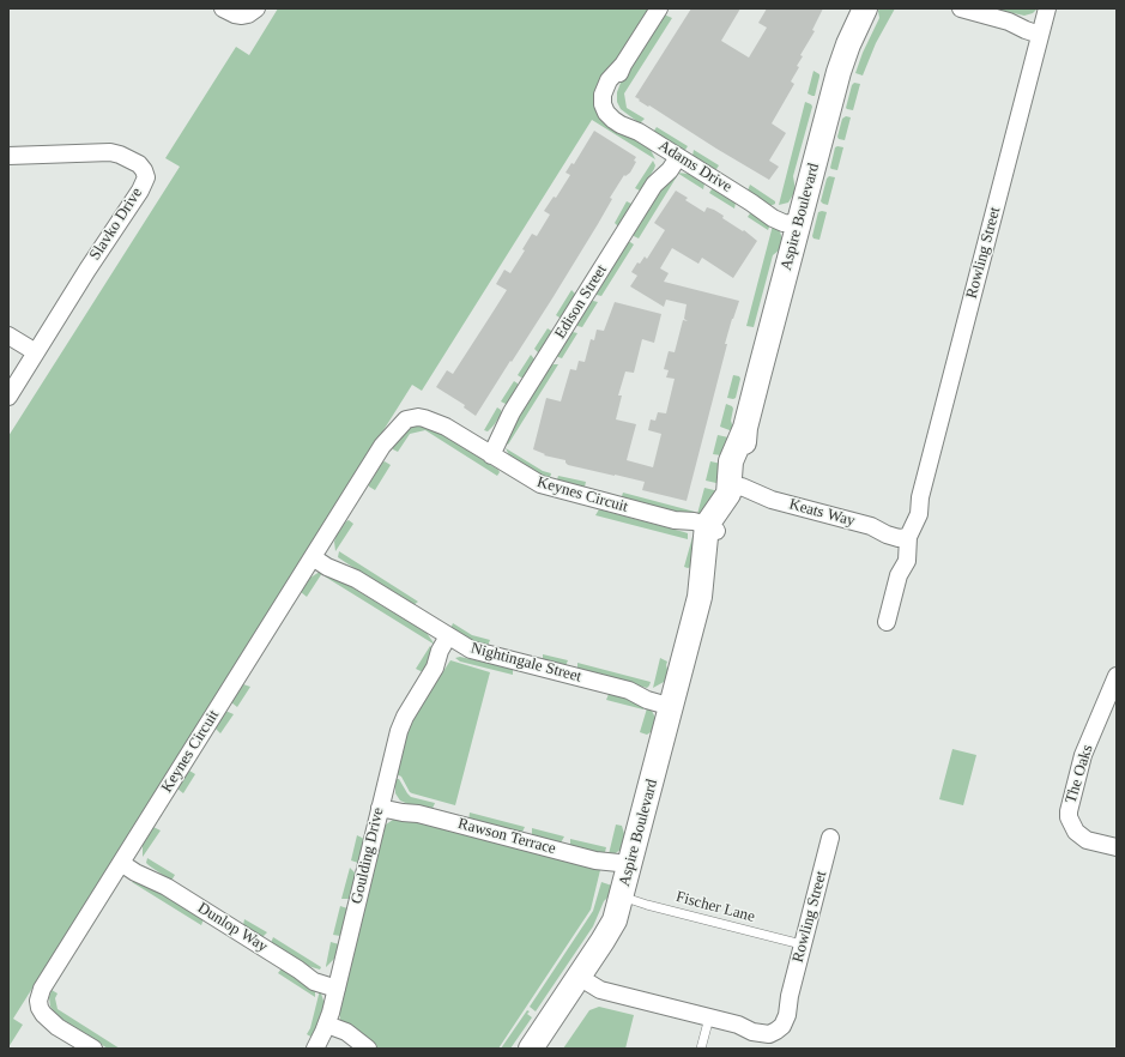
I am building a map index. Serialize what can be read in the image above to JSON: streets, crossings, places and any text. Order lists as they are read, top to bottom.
{
  "streets": {
    "street": [
      "Adams Drive",
      "Aspire Boulevard",
      "Slavko Drive",
      "Rowling Street",
      "Edison Street",
      "Keynes Circuit",
      "Keats Way",
      "Nightingale Street",
      "The Oaks",
      "Rawson Terrace",
      "Goulding Drive",
      "Dunlop Way"
    ],
    "lane": ["Fischer Lane"]
  },
  "crossings": [
    ["Adams Drive", "Aspire Boulevard"],
    ["Adams Drive", "Edison Street"],
    ["Aspire Boulevard", "Rowling Street"],
    ["Aspire Boulevard", "Keynes Circuit"],
    ["Aspire Boulevard", "Keats Way"],
    ["Aspire Boulevard", "Nightingale Street"],
    ["Aspire Boulevard", "Rawson Terrace"],
    ["Aspire Boulevard", "Fischer Lane"],
    ["Rowling Street", "Keats Way"],
    ["Rowling Street", "Fischer Lane"],
    ["Edison Street", "Keynes Circuit"],
    ["Keynes Circuit", "Nightingale Street"],
    ["Keynes Circuit", "Dunlop Way"],
    ["Nightingale Street", "Goulding Drive"],
    ["Rawson Terrace", "Goulding Drive"],
    ["Rawson Terrace", "Fischer Lane"],
    ["Goulding Drive", "Dunlop Way"]
  ]
}
